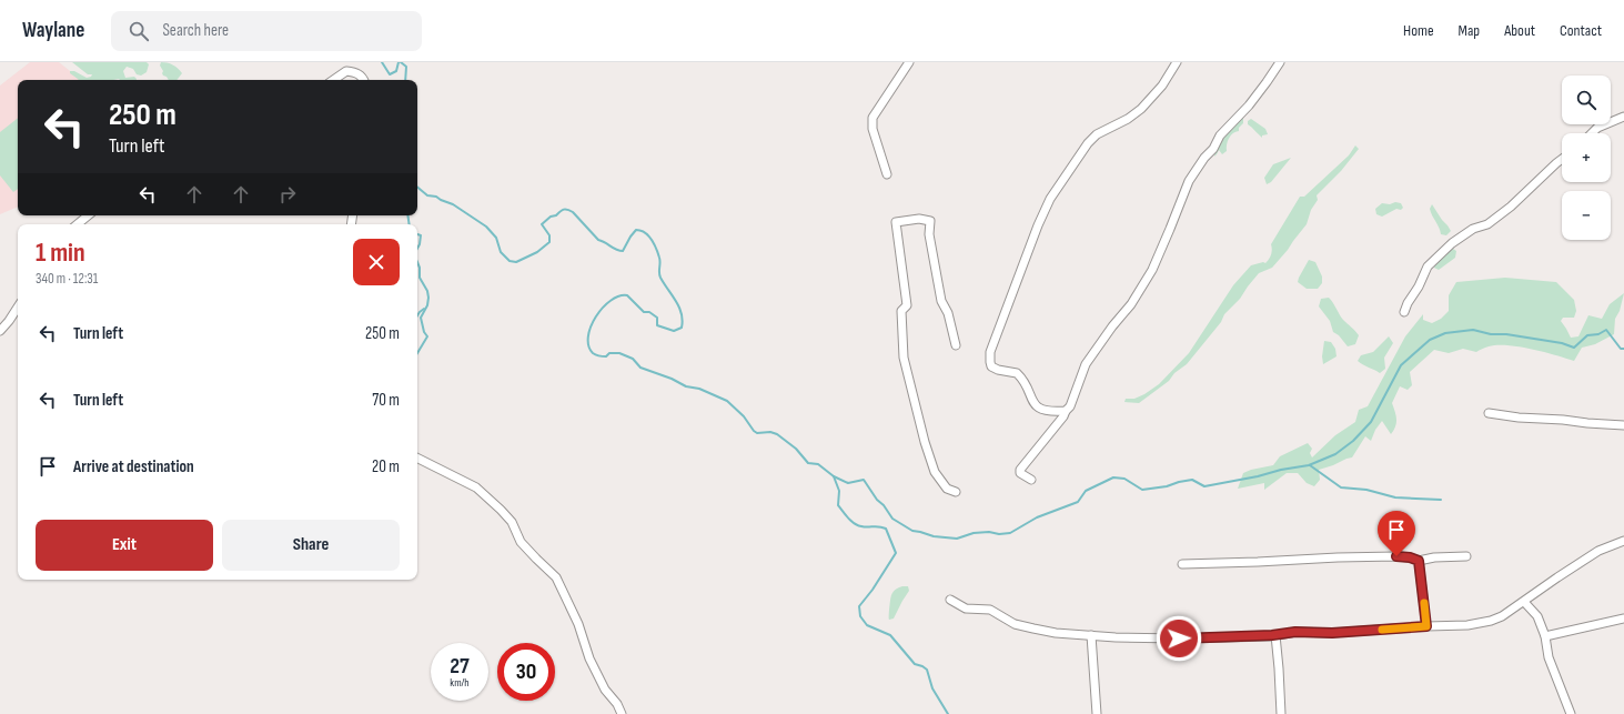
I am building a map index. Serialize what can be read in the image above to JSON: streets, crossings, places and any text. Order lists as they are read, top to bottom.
{
  "page": {
    "header": "Waylane",
    "search": "Search here",
    "nav": [
      "Home",
      "Map",
      "About",
      "Contact"
    ],
    "map_buttons": ["+", "−"],
    "turn": ["250 m", "Turn left"],
    "heading": ["1 min", "340 m · 12:31"],
    "list": [
      {
        "name": "Turn left",
        "value": "250 m"
      },
      {
        "name": "Turn left",
        "value": "70 m"
      },
      {
        "name": "Arrive at destination",
        "value": "20 m"
      }
    ],
    "buttons": ["Exit", "Share"],
    "speed": "27 km/h",
    "limit": "30"
  }
}
